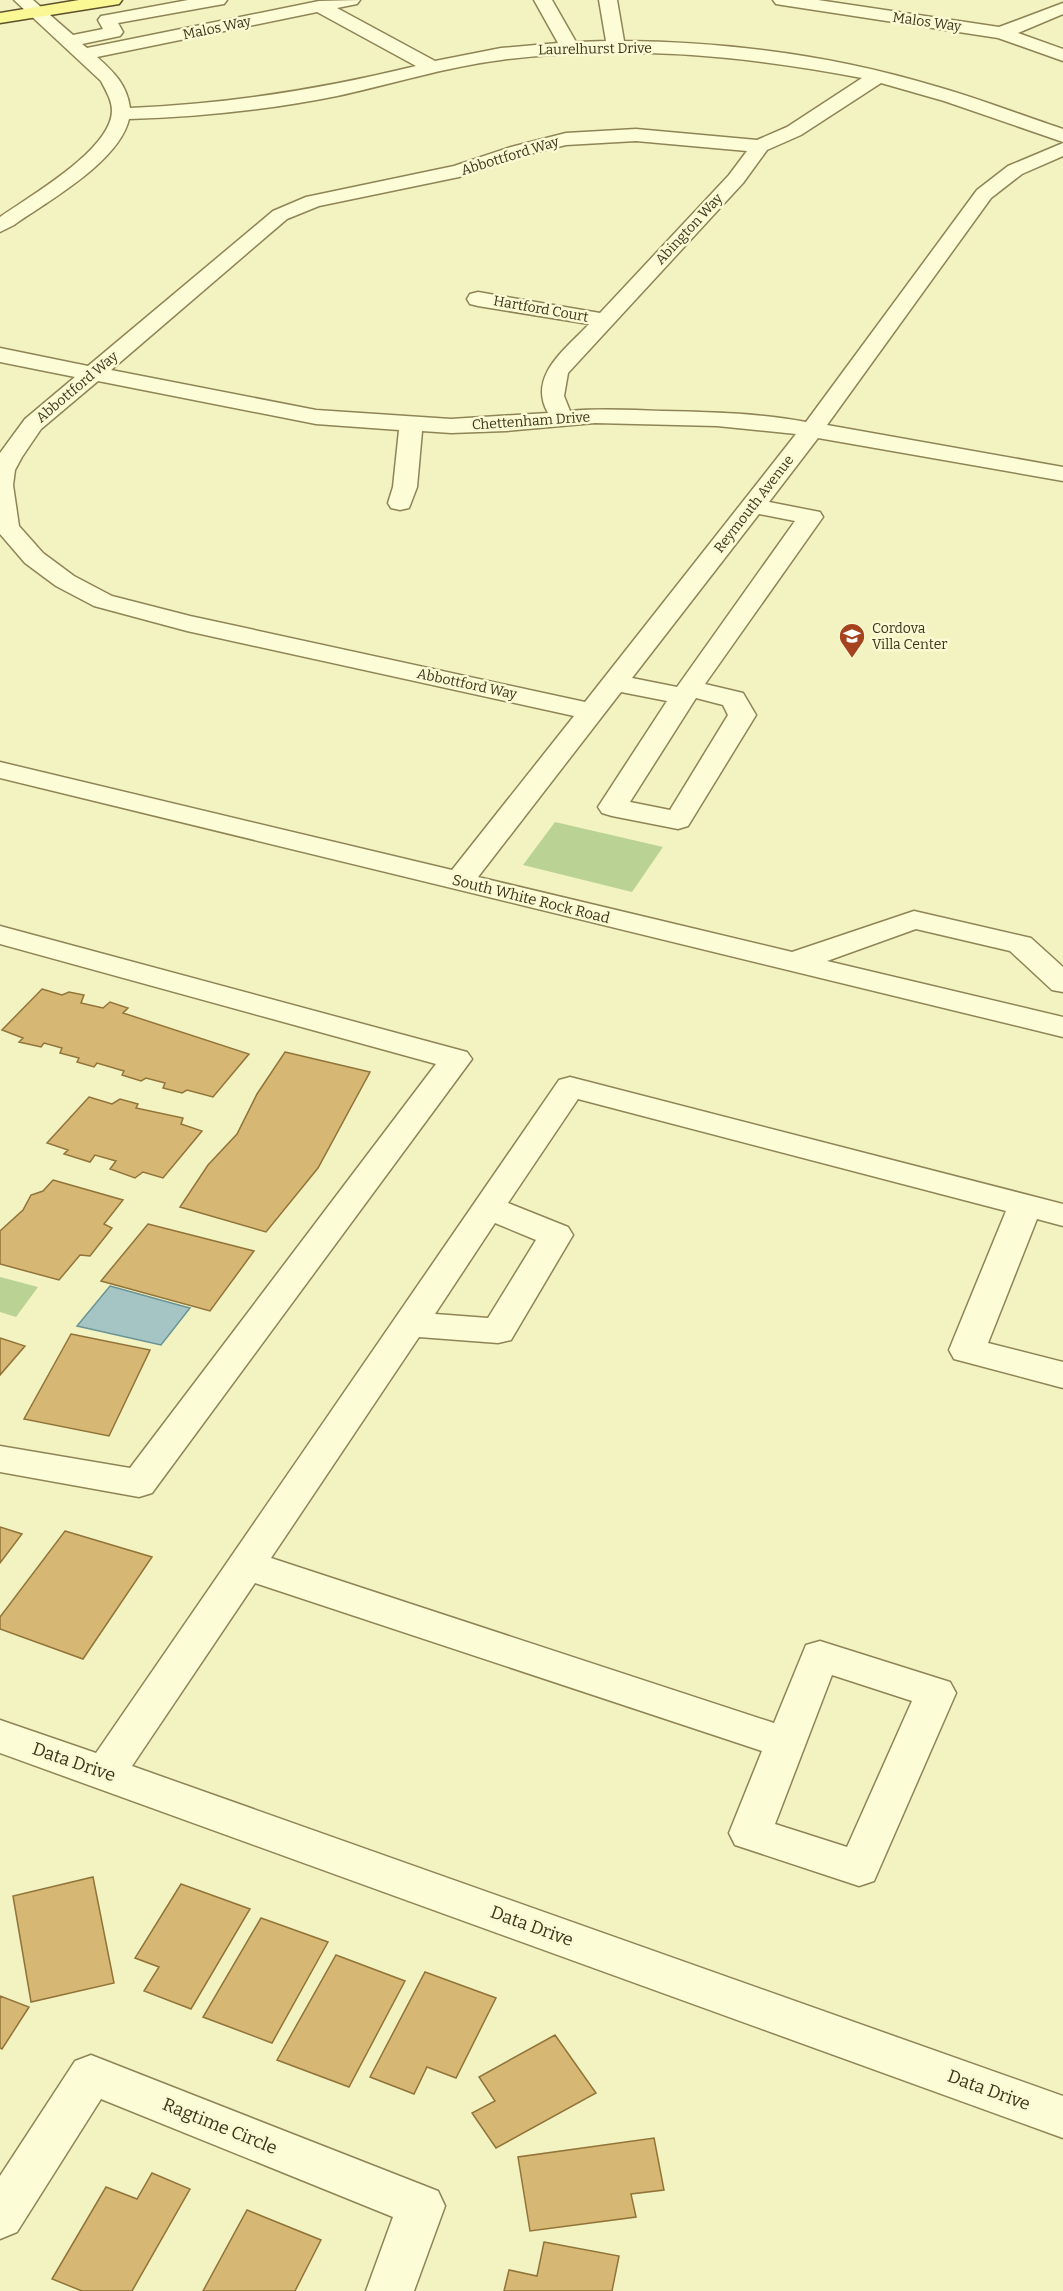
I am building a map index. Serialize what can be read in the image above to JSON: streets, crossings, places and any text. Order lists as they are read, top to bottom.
{
  "streets": {
    "street": [
      "Malos Way",
      "Laurelhurst Drive",
      "Abbottford Way",
      "Abington Way",
      "Hartford Court",
      "Chettenham Drive",
      "Reymouth Avenue",
      "South White Rock Road",
      "Data Drive",
      "Ragtime Circle"
    ]
  },
  "crossings": [
    ["Laurelhurst Drive", "Abington Way"],
    ["Abbottford Way", "Abington Way"],
    ["Abbottford Way", "Chettenham Drive"],
    ["Abbottford Way", "Reymouth Avenue"],
    ["Abington Way", "Hartford Court"],
    ["Abington Way", "Chettenham Drive"],
    ["Chettenham Drive", "Reymouth Avenue"],
    ["Reymouth Avenue", "South White Rock Road"]
  ],
  "places": {
    "school or university": ["Cordova Villa Center"]
  }
}
